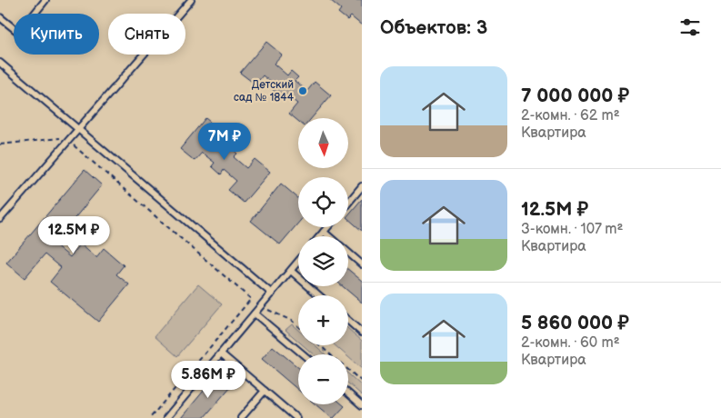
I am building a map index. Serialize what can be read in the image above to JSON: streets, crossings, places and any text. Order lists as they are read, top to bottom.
{
  "places": ["Детский сад № 1844"],
  "north": "bottom",
  "page": {
    "heading": "Объектов: 3",
    "chip": ["Купить", "Снять"],
    "list": [
      {
        "name": "7 000 000 ₽",
        "note": "2-комн. · 62 m² · Квартира"
      },
      {
        "name": "12.5M ₽",
        "note": "3-комн. · 107 m² · Квартира"
      },
      {
        "name": "5 860 000 ₽",
        "note": "2-комн. · 60 m² · Квартира"
      }
    ],
    "map_buttons": ["+", "−"],
    "price": ["7M ₽", "12.5M ₽", "5.86M ₽"]
  }
}
